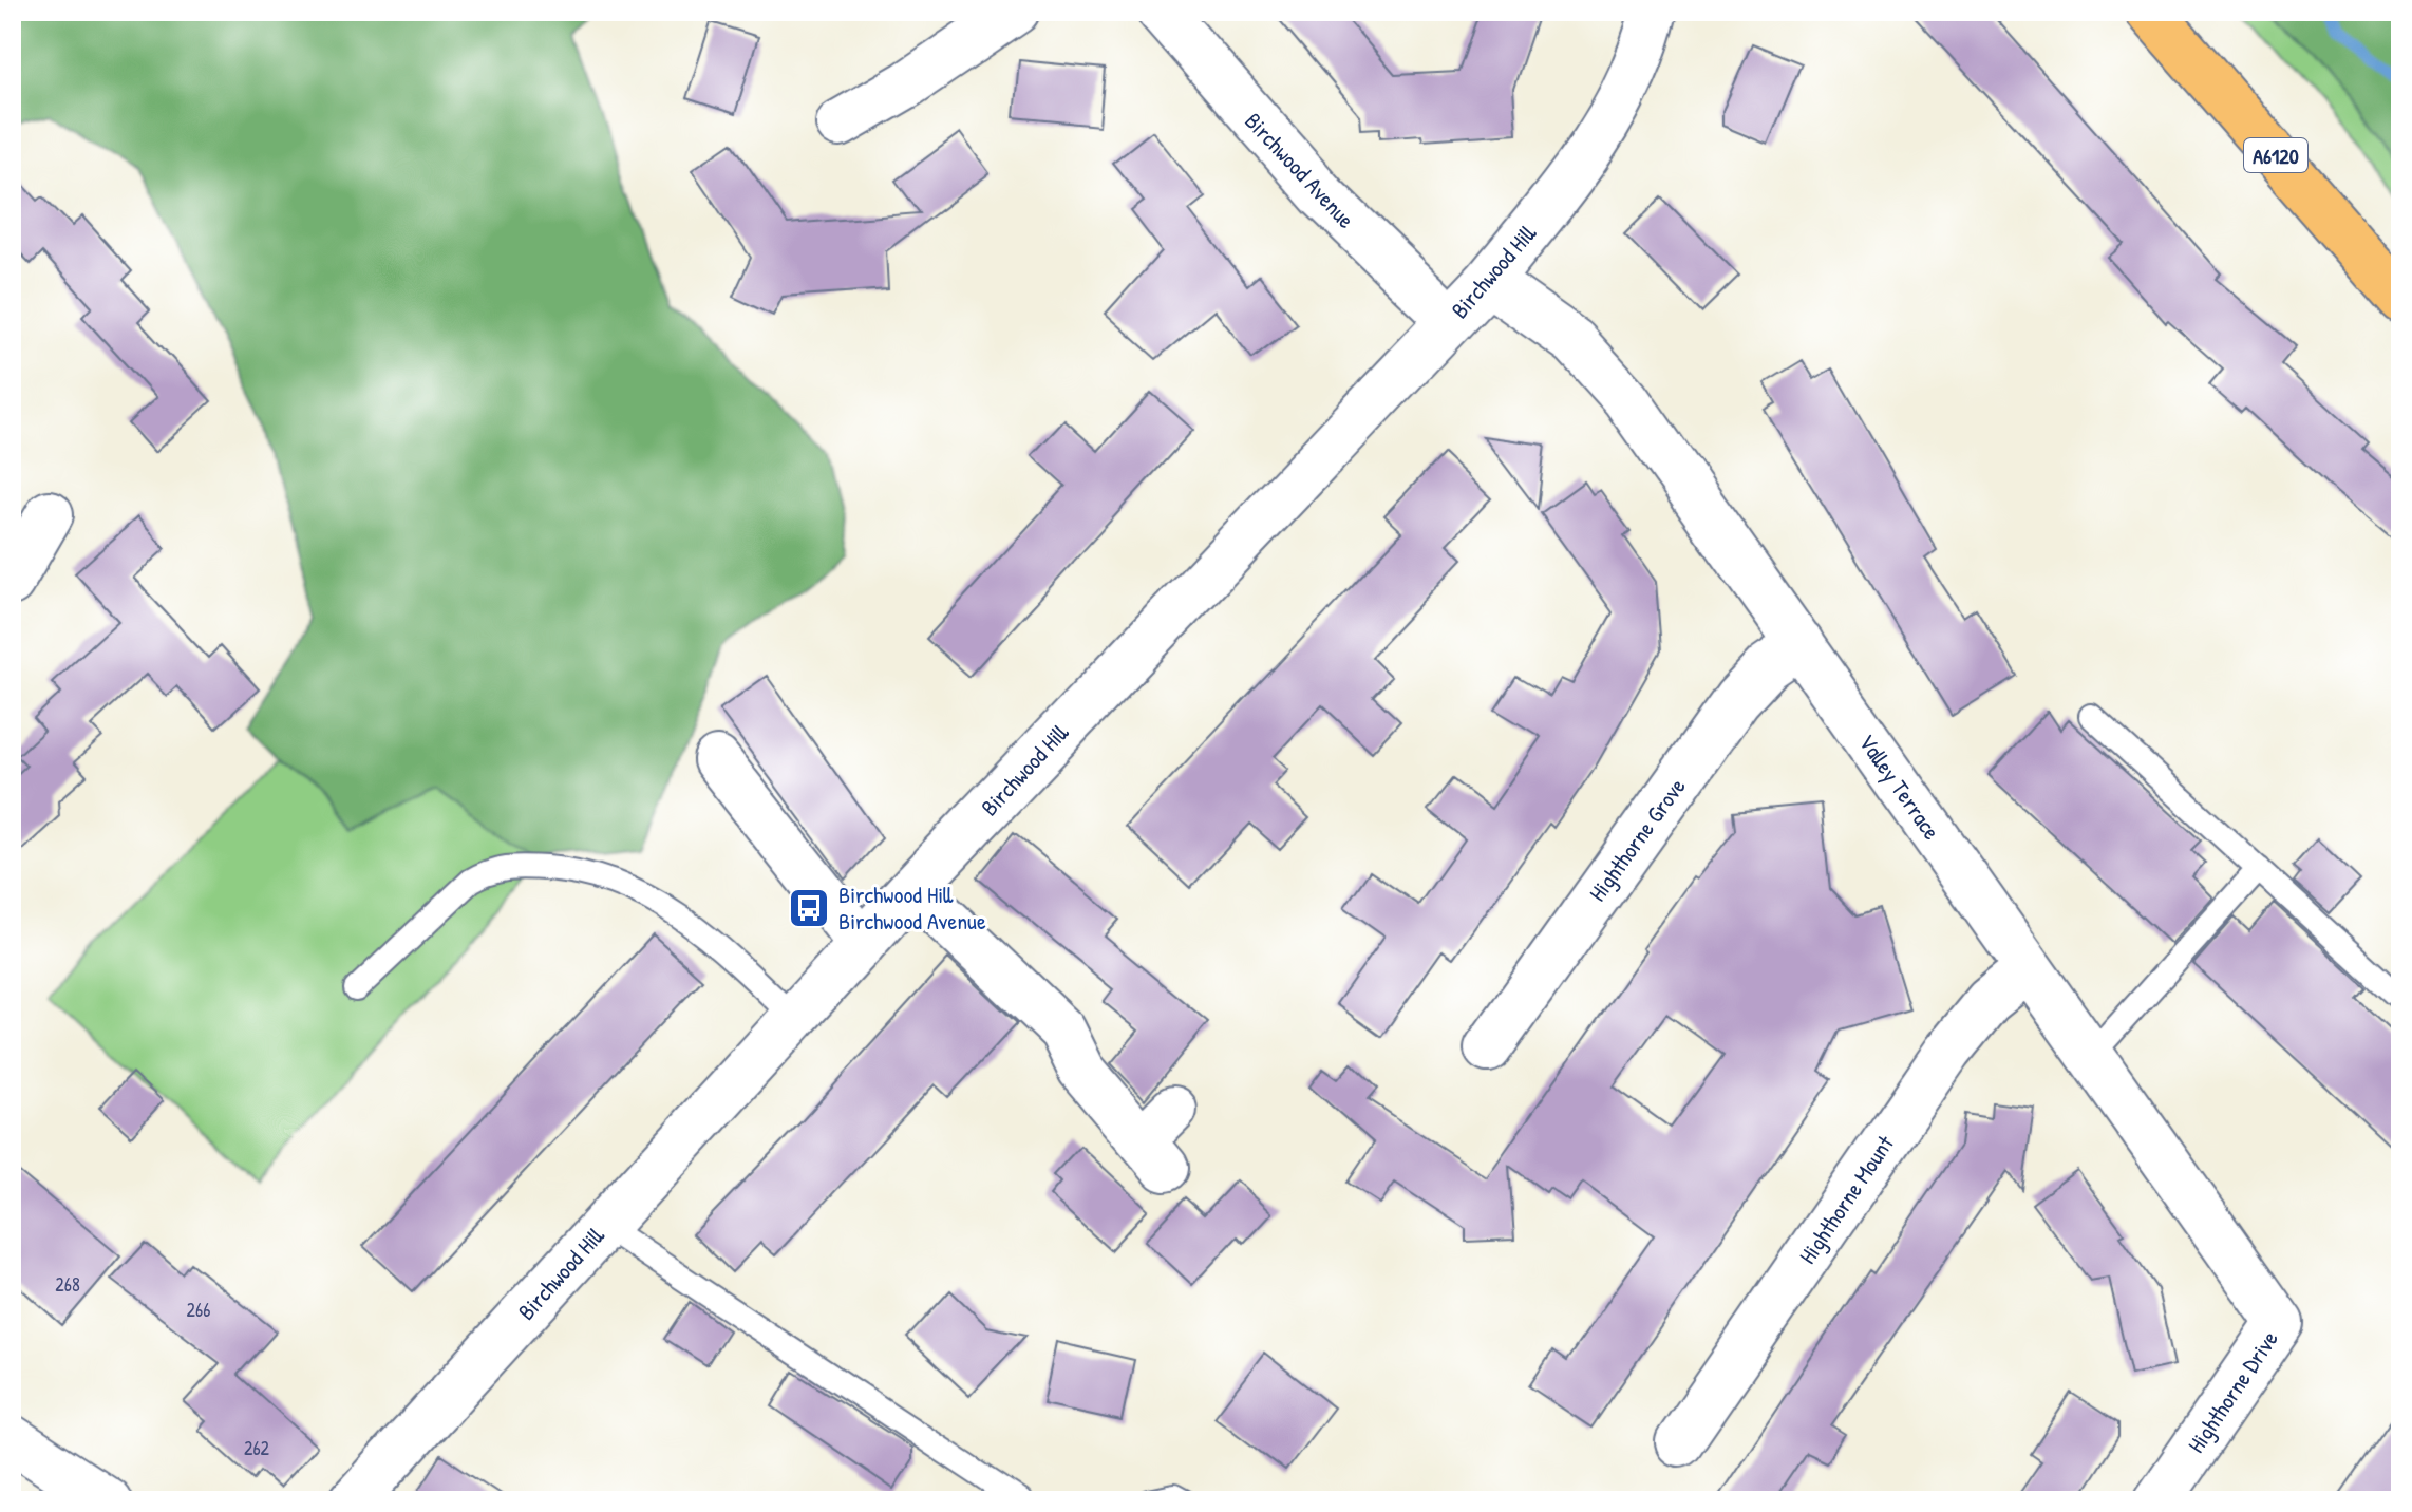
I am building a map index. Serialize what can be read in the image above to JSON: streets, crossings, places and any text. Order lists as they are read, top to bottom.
{
  "streets": {
    "highway": ["A6120"],
    "street": [
      "Birchwood Avenue",
      "Birchwood Hill",
      "Valley Terrace",
      "Highthorne Grove",
      "Highthorne Mount",
      "Highthorne Drive"
    ]
  },
  "crossings": [
    ["Birchwood Avenue", "Birchwood Hill"],
    ["Birchwood Hill", "Valley Terrace"],
    ["Valley Terrace", "Highthorne Grove"],
    ["Valley Terrace", "Highthorne Mount"],
    ["Valley Terrace", "Highthorne Drive"]
  ],
  "places": {
    "bus stop": ["Birchwood Hill Birchwood Avenue"]
  },
  "house_numbers": ["268", "266", "262"]
}
